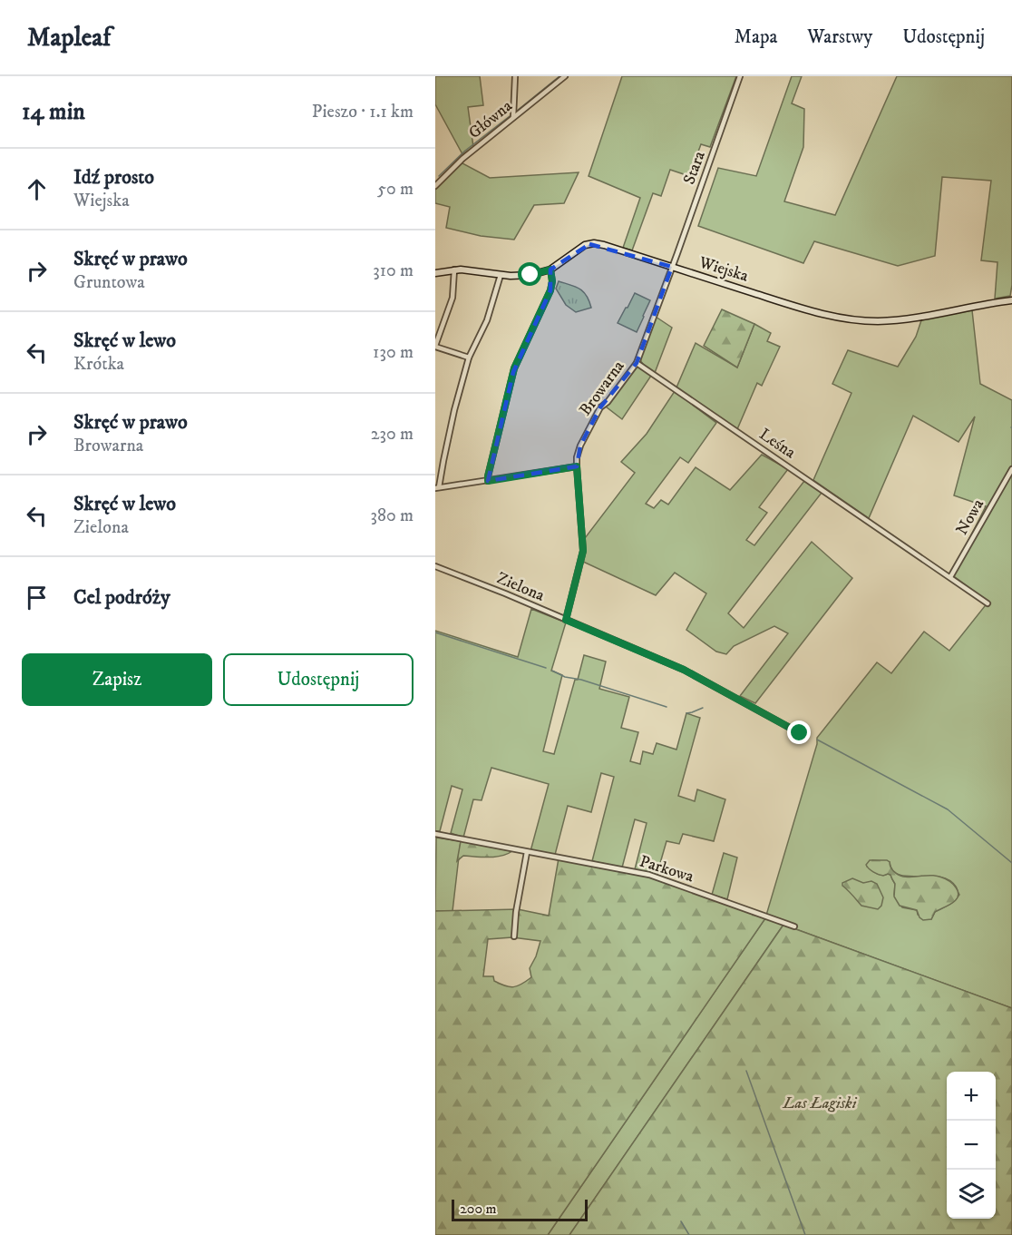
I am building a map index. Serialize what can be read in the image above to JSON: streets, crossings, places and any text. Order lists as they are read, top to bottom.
{
  "streets": {
    "street": [
      "Główna",
      "Stara",
      "Wiejska",
      "Browarna",
      "Leśna",
      "Nowa",
      "Zielona",
      "Parkowa"
    ]
  },
  "crossings": [
    ["Stara", "Wiejska"],
    ["Browarna", "Leśna"],
    ["Browarna", "Zielona"],
    ["Leśna", "Nowa"]
  ],
  "parks": ["Las Łagiski"],
  "scale_bar": "200 m",
  "page": {
    "header": "Mapleaf",
    "nav": ["Mapa", "Warstwy", "Udostępnij"],
    "heading": ["14 min", "Pieszo · 1.1 km"],
    "list": [
      ["Idź prosto", "Wiejska", "50 m"],
      ["Skręć w prawo", "Gruntowa", "310 m"],
      ["Skręć w lewo", "Krótka", "130 m"],
      ["Skręć w prawo", "Browarna", "230 m"],
      ["Skręć w lewo", "Zielona", "380 m"],
      "Cel podróży"
    ],
    "buttons": ["Zapisz", "Udostępnij"],
    "map_buttons": ["+", "−"],
    "scale": "200 m"
  }
}
